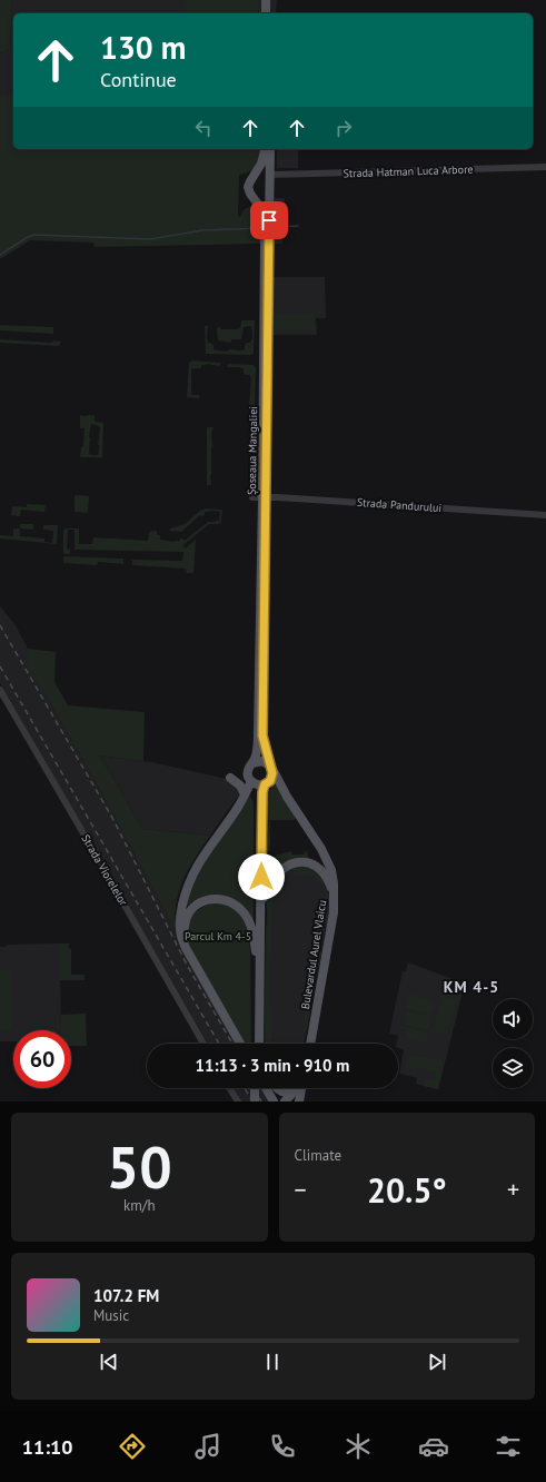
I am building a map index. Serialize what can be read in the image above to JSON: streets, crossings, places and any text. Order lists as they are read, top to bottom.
{
  "streets": {
    "main road": ["Șoseaua Mangaliei", "Bulevardul Aurel Vlaicu"],
    "street": ["Strada Hatman Luca Arbore", "Strada Pandurului", "Strada Viorelelor"]
  },
  "crossings": [
    ["Strada Hatman Luca Arbore", "Șoseaua Mangaliei"],
    ["Șoseaua Mangaliei", "Strada Pandurului"],
    ["Șoseaua Mangaliei", "Bulevardul Aurel Vlaicu"]
  ],
  "districts": ["KM 4-5"],
  "parks": ["Parcul Km 4-5"],
  "page": {
    "turn": ["130 m", "Continue"],
    "limit": "60",
    "trip": "11:13 · 3 min · 910 m",
    "tile": [
      ["50", "km/h"],
      "Climate"
    ],
    "heat": ["−", "20.5°", "+"],
    "song": ["107.2 FM", "Music"],
    "tabs": "11:10"
  }
}
